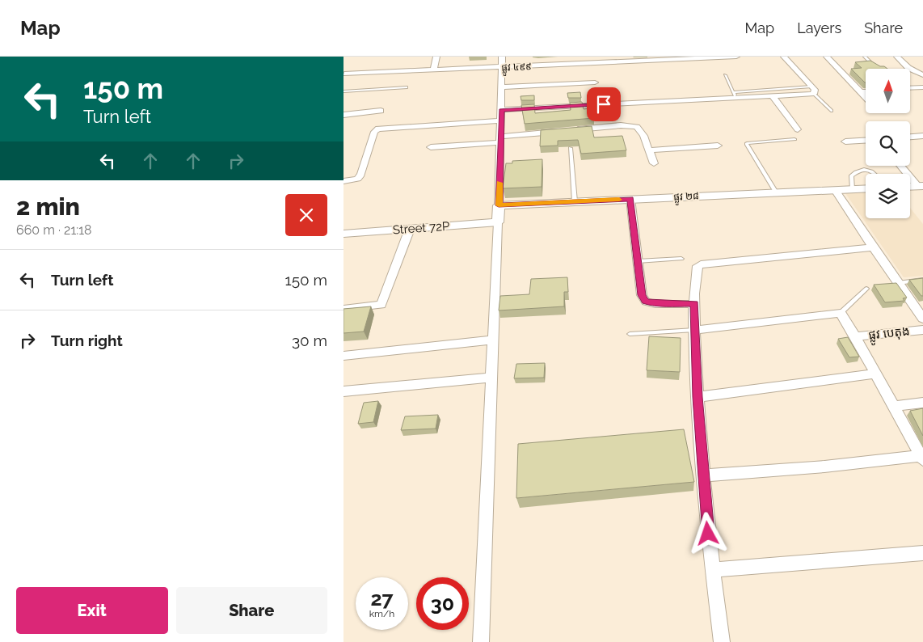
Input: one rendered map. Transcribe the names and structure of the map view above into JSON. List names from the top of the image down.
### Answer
{
  "streets": {
    "street": [
      "ផ្លូវ ៤៩៩",
      "ផ្លូវ ២៨",
      "Street 72P",
      "ផ្លូវ បេតុង"
    ]
  },
  "north": "top",
  "page": {
    "header": "Map",
    "nav": ["Map", "Layers", "Share"],
    "turn": ["150 m", "Turn left"],
    "heading": ["2 min", "660 m · 21:18"],
    "list": [
      {
        "name": "Turn left",
        "value": "150 m"
      },
      {
        "name": "Turn right",
        "value": "30 m"
      }
    ],
    "speed": "27 km/h",
    "limit": "30",
    "buttons": ["Exit", "Share"]
  }
}
